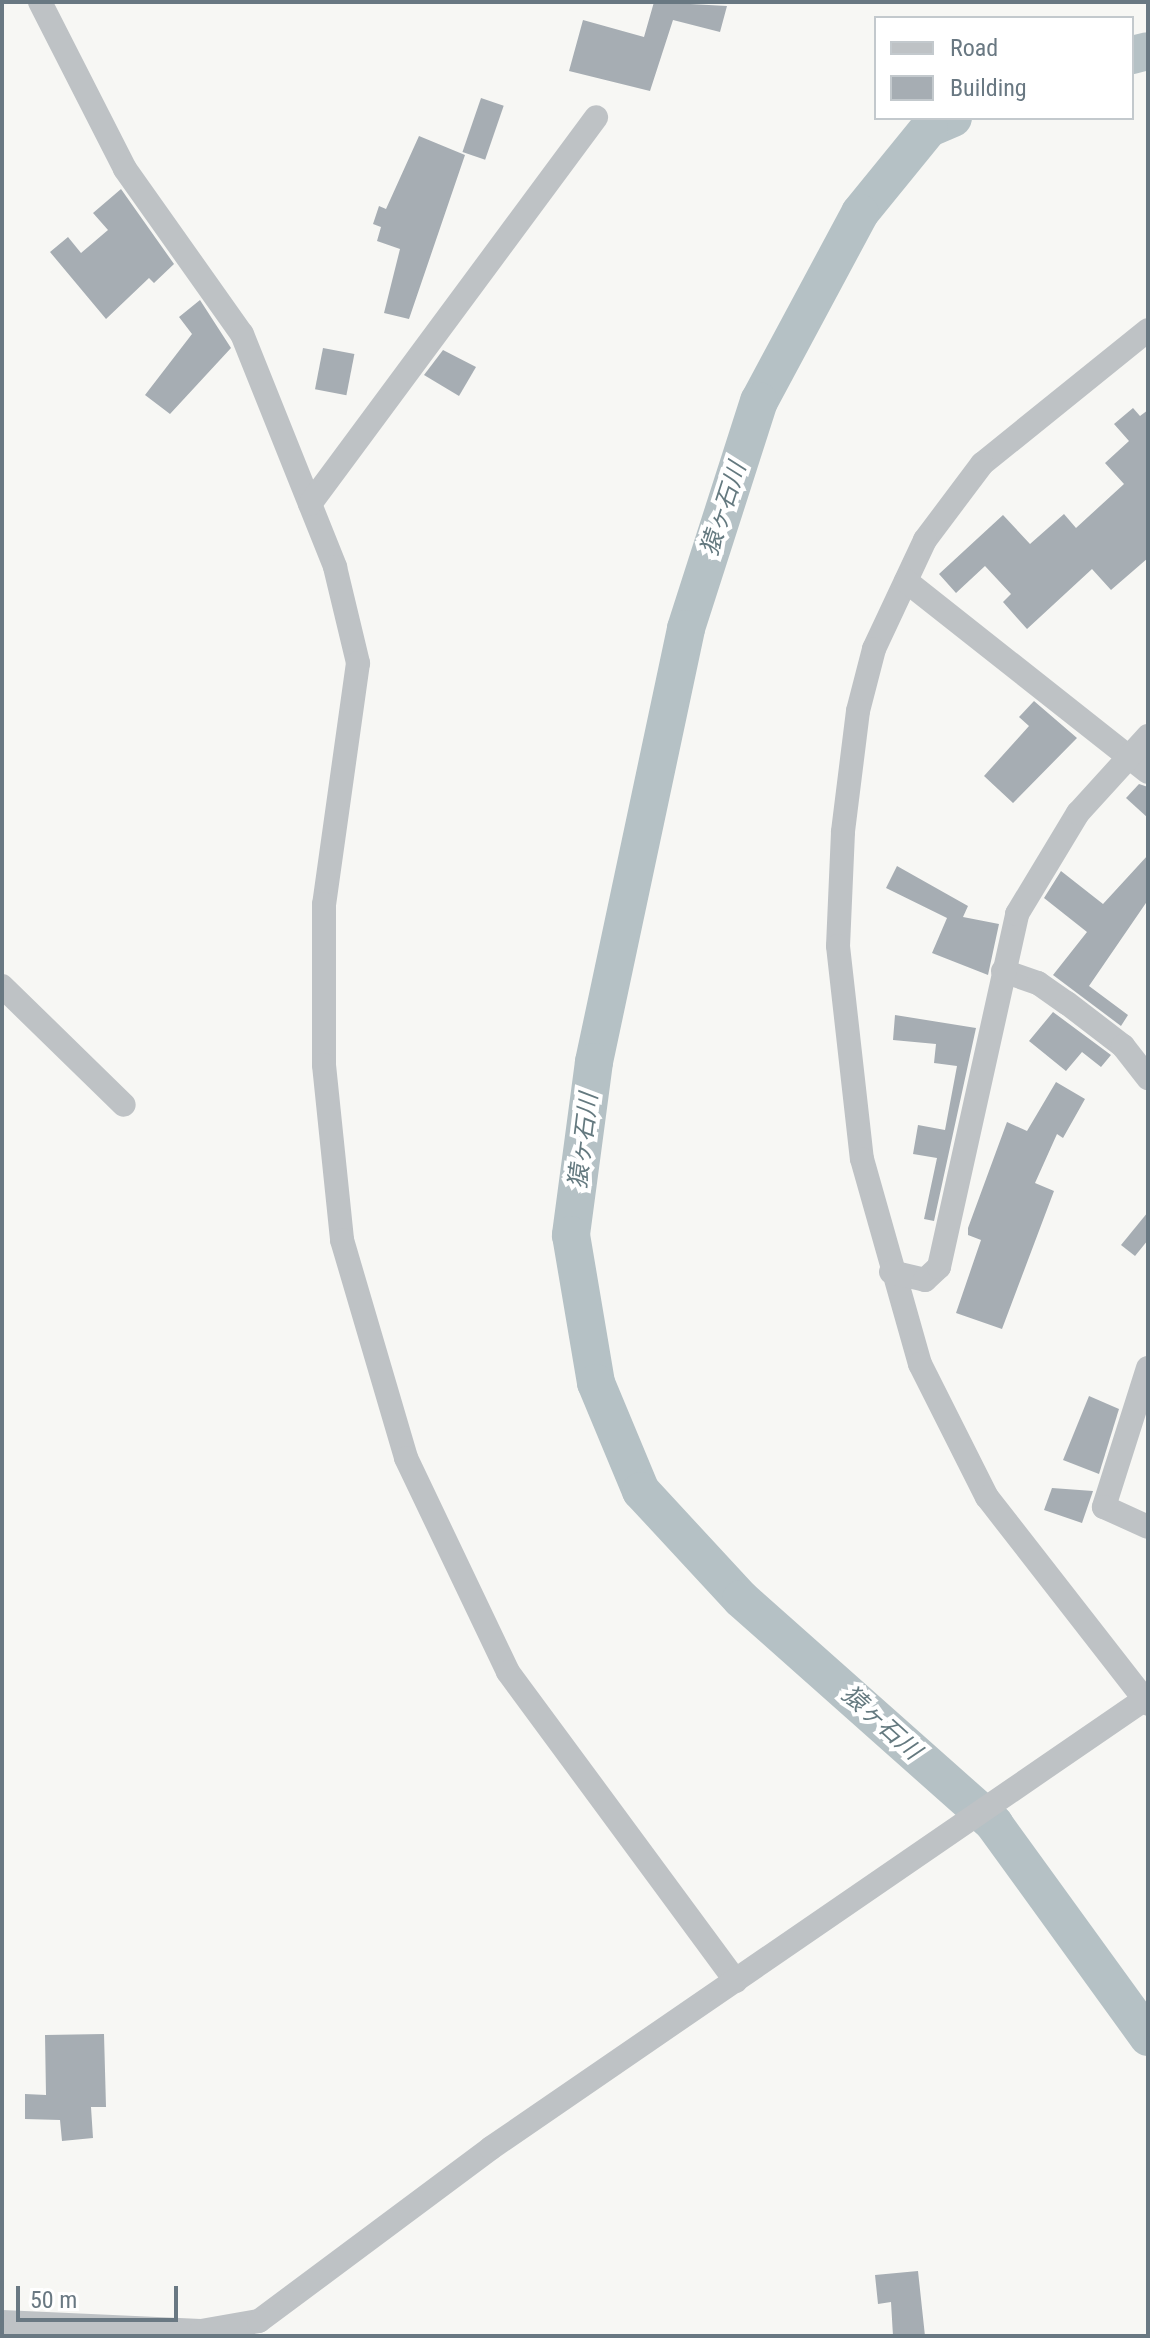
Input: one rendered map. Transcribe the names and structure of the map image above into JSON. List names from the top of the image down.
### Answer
{
  "water": ["猿ヶ石川"],
  "legend": ["Road", "Building"],
  "scale_bar": "50 m"
}
